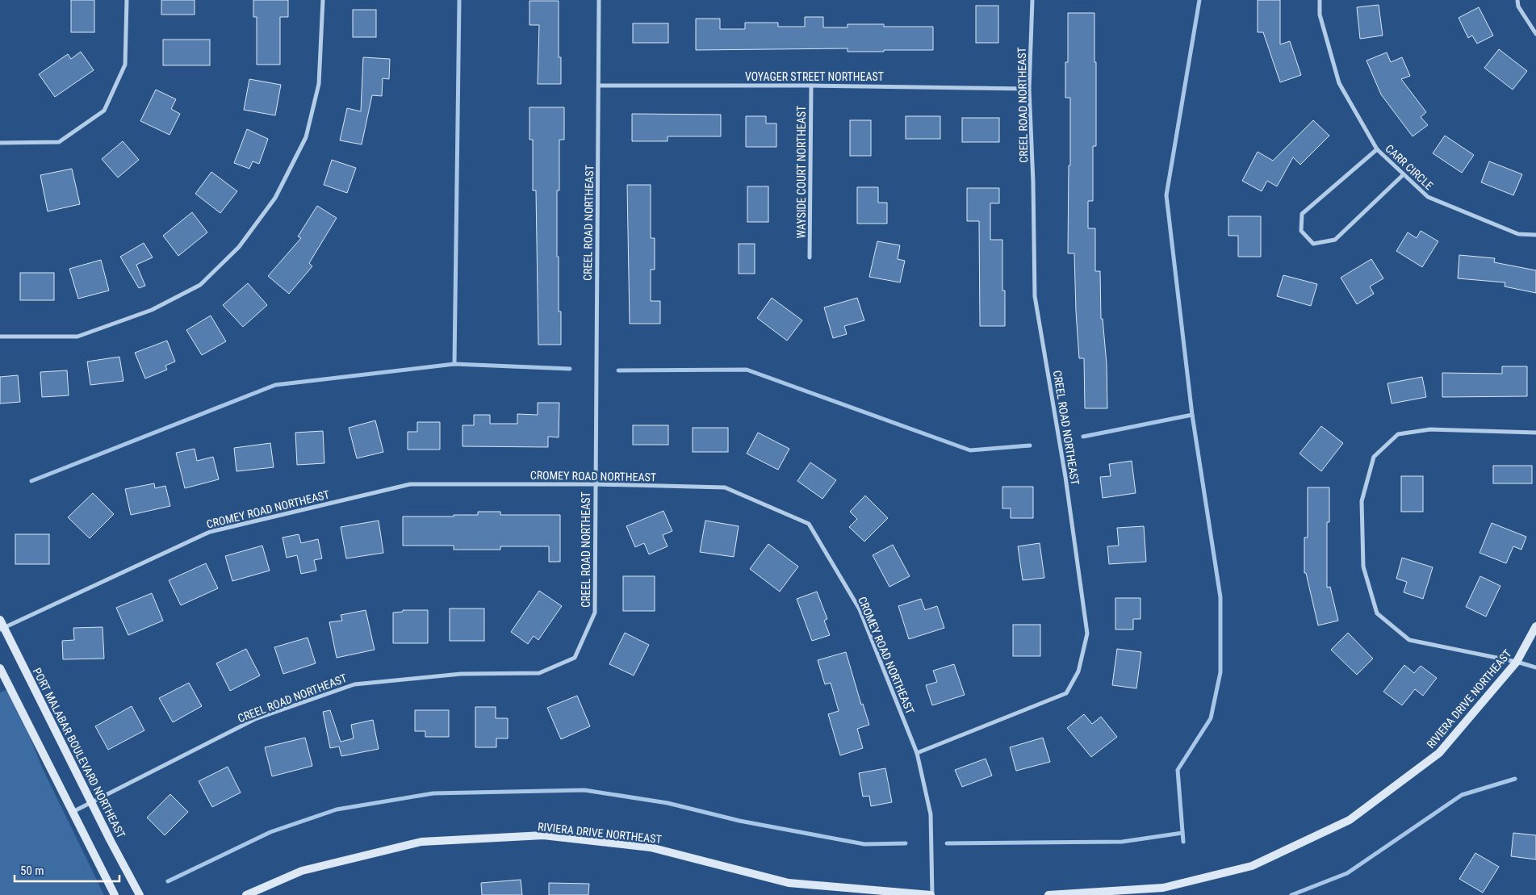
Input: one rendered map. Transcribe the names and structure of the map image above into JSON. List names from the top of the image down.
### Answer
{
  "streets": {
    "street": [
      "VOYAGER STREET NORTHEAST",
      "CREEL ROAD NORTHEAST",
      "CARR CIRCLE",
      "WAYSIDE COURT NORTHEAST",
      "CROMEY ROAD NORTHEAST",
      "RIVIERA DRIVE NORTHEAST",
      "PORT MALABAR BOULEVARD NORTHEAST"
    ]
  },
  "crossings": [
    ["VOYAGER STREET NORTHEAST", "CREEL ROAD NORTHEAST"],
    ["VOYAGER STREET NORTHEAST", "WAYSIDE COURT NORTHEAST"],
    ["CREEL ROAD NORTHEAST", "CROMEY ROAD NORTHEAST"],
    ["CREEL ROAD NORTHEAST", "PORT MALABAR BOULEVARD NORTHEAST"],
    ["CROMEY ROAD NORTHEAST", "RIVIERA DRIVE NORTHEAST"],
    ["CROMEY ROAD NORTHEAST", "PORT MALABAR BOULEVARD NORTHEAST"]
  ],
  "scale_bar": "50 m"
}
